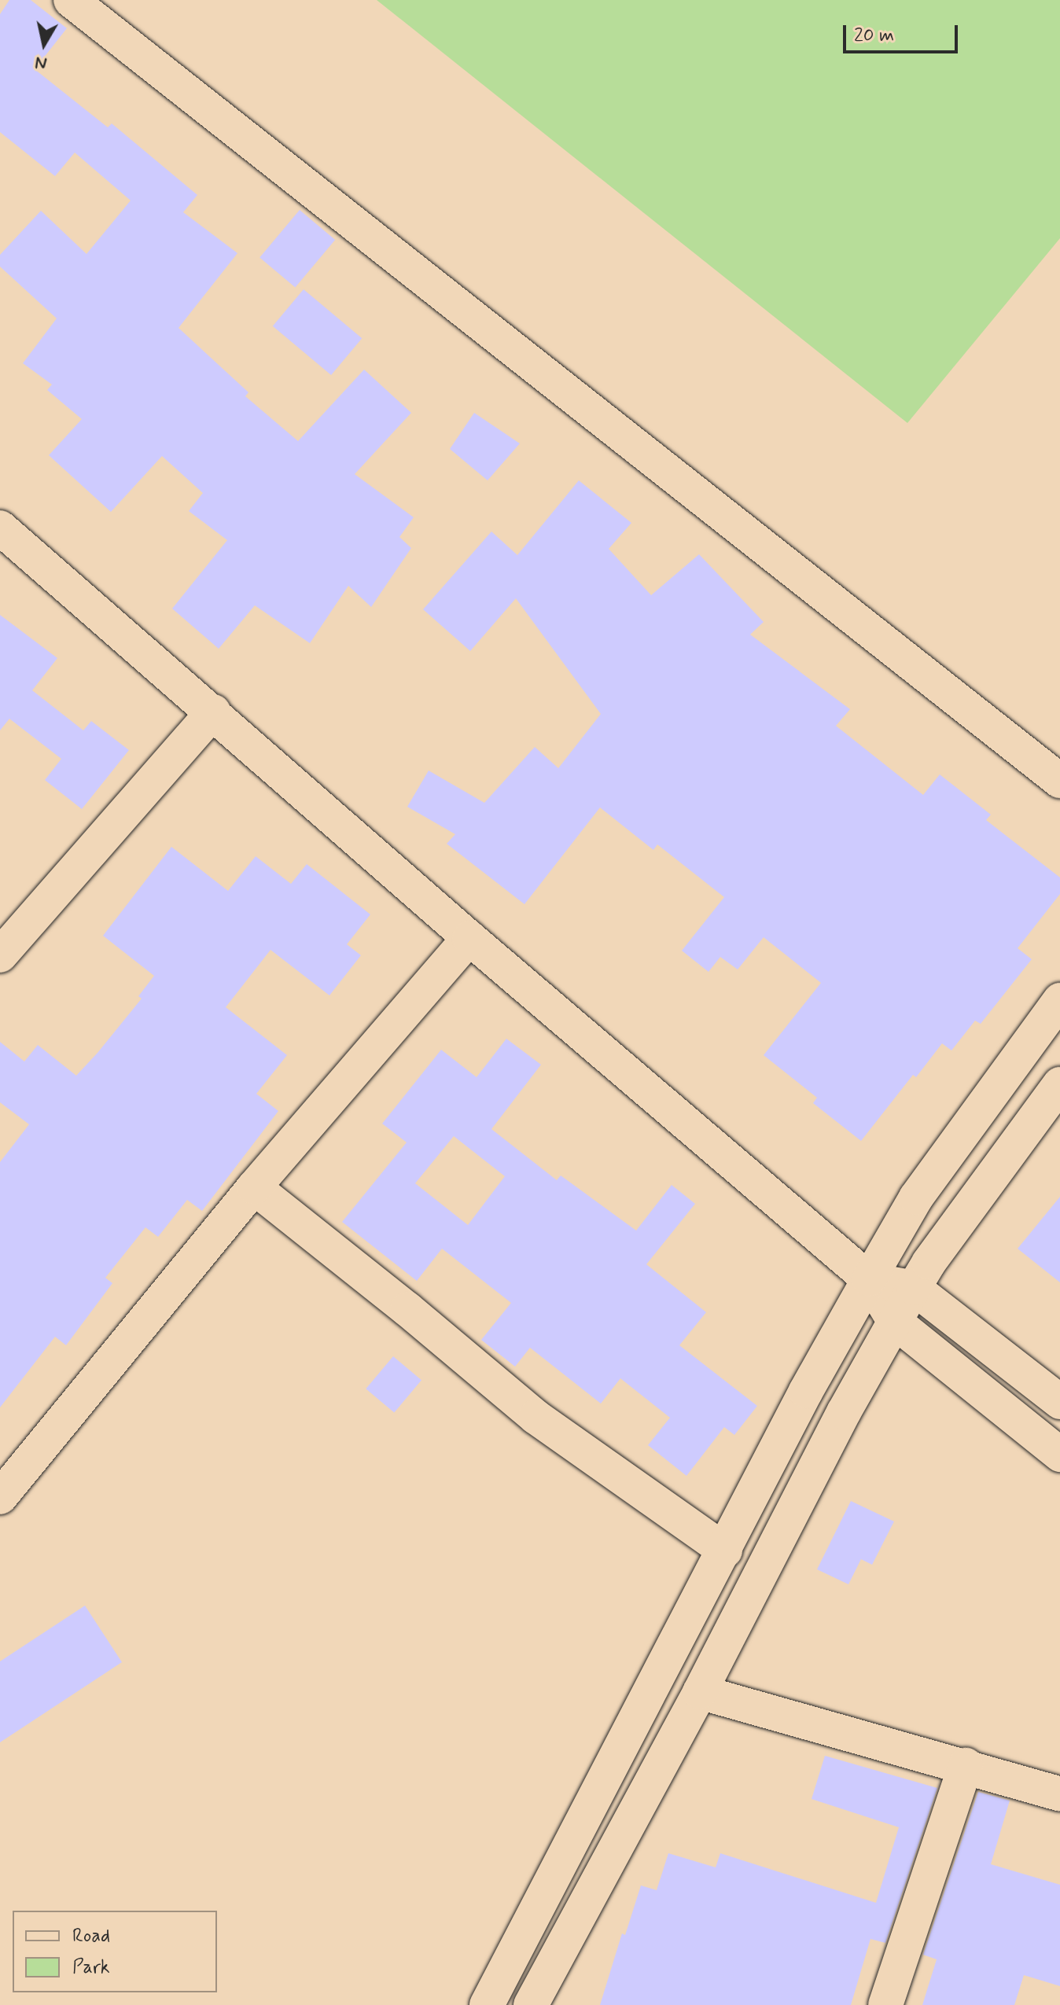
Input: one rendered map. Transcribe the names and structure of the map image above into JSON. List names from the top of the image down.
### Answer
{
  "legend": ["Road", "Park"],
  "scale_bar": "20 m",
  "north": "bottom"
}
